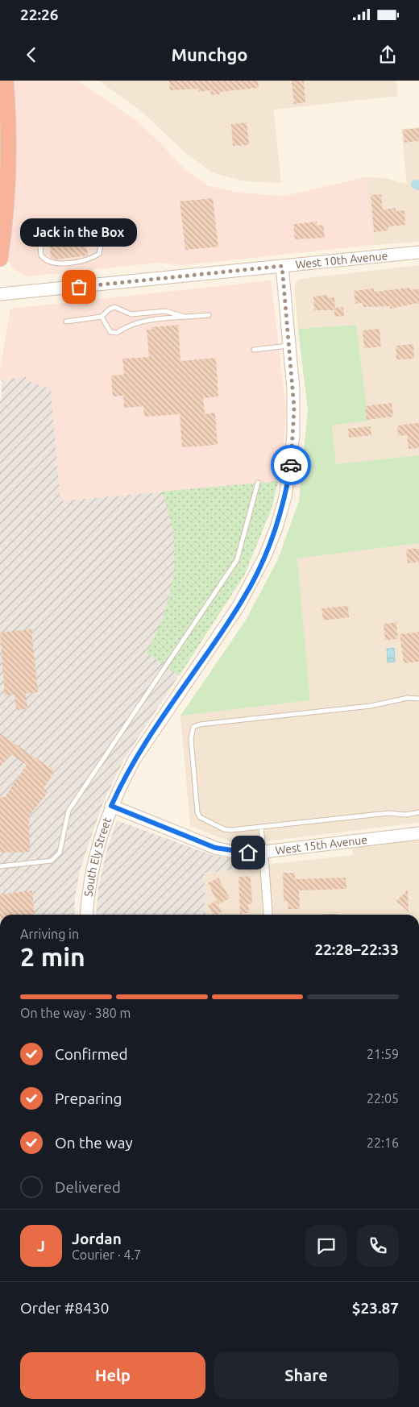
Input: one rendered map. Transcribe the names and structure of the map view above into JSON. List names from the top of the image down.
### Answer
{
  "streets": {
    "street": ["West 10th Avenue", "West 15th Avenue", "South Ely Street"]
  },
  "crossings": [
    ["West 10th Avenue", "South Ely Street"],
    ["West 15th Avenue", "South Ely Street"]
  ],
  "places": ["Jack in the Box"],
  "page": {
    "status": "22:26",
    "header": "Munchgo",
    "bubble": "Jack in the Box",
    "heading": ["2 min", "Arriving in", "22:28–22:33"],
    "panel": [
      "Jordan",
      "Courier · 4.7",
      "Order #8430",
      "$23.87"
    ],
    "bar": "On the way · 380 m",
    "list": [
      ["Confirmed", "21:59"],
      ["Preparing", "22:05"],
      ["On the way", "22:16"],
      "Delivered"
    ],
    "round": "J",
    "buttons": ["Help", "Share"]
  }
}
